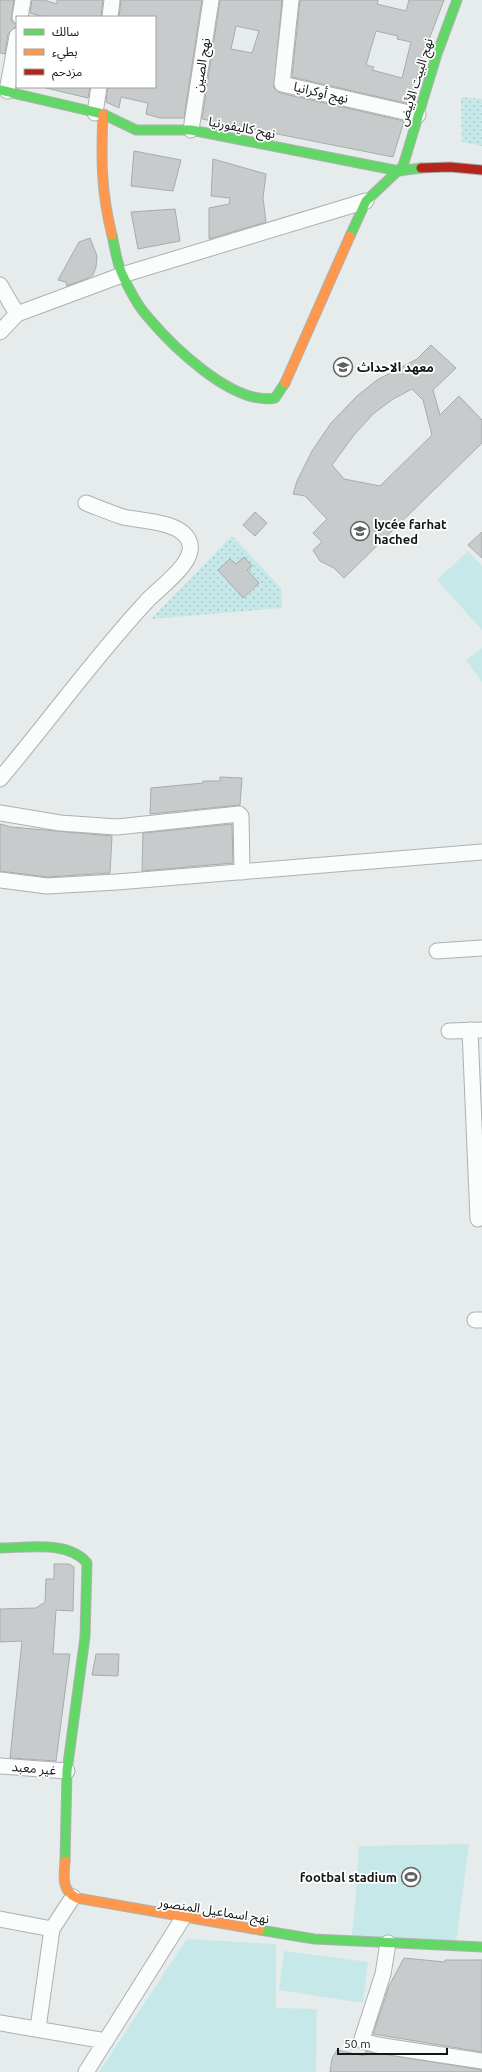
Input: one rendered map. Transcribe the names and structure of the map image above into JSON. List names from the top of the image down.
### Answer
{
  "streets": {
    "street": [
      "نهج الصين",
      "نهج البيت الأبيض",
      "نهج أوكرانيا",
      "نهح كاليفورنيا",
      "غير معبد",
      "نهج اسماعيل المنصور"
    ]
  },
  "crossings": [
    ["نهج الصين", "نهح كاليفورنيا"],
    ["نهج البيت الأبيض", "نهج أوكرانيا"],
    ["نهج البيت الأبيض", "نهح كاليفورنيا"]
  ],
  "places": {
    "school or university": ["معهد الاحداث", "lycée farhat hached"],
    "sports": ["footbal stadium"]
  },
  "legend": ["سالك", "بطيء", "مزدحم"],
  "scale_bar": "50 m"
}
